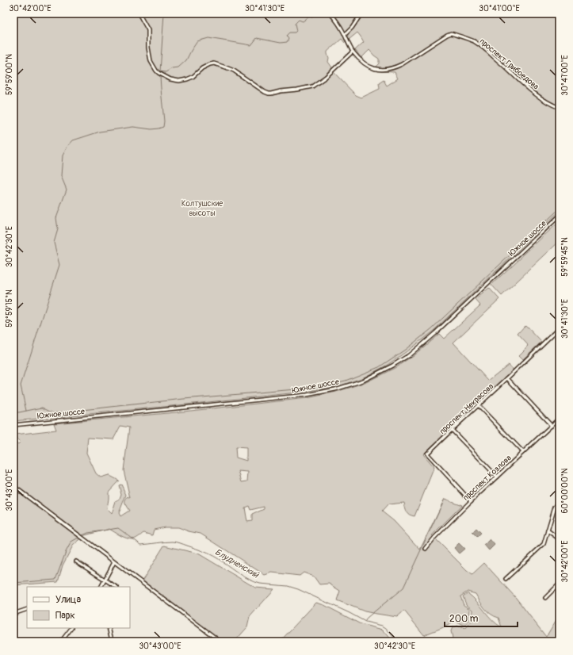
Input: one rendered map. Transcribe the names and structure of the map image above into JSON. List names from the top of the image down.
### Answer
{
  "streets": {
    "street": [
      "проспект Грибоедова",
      "Южное шоссе",
      "проспект Некрасова",
      "проспект Козлова"
    ]
  },
  "crossings": [
    ["проспект Некрасова", "проспект Козлова"]
  ],
  "water": ["Блудненский"],
  "parks": ["Колтушские высоты"],
  "legend": ["Улица", "Парк"],
  "scale_bar": "200 m",
  "coordinates": [
    "30°42'00\"E",
    "30°41'30\"E",
    "30°41'00\"E",
    "59°59'00\"N",
    "30°42'30\"E",
    "59°59'45\"N",
    "59°59'15\"N",
    "30°43'00\"E",
    "60°00'00\"N"
  ]
}
